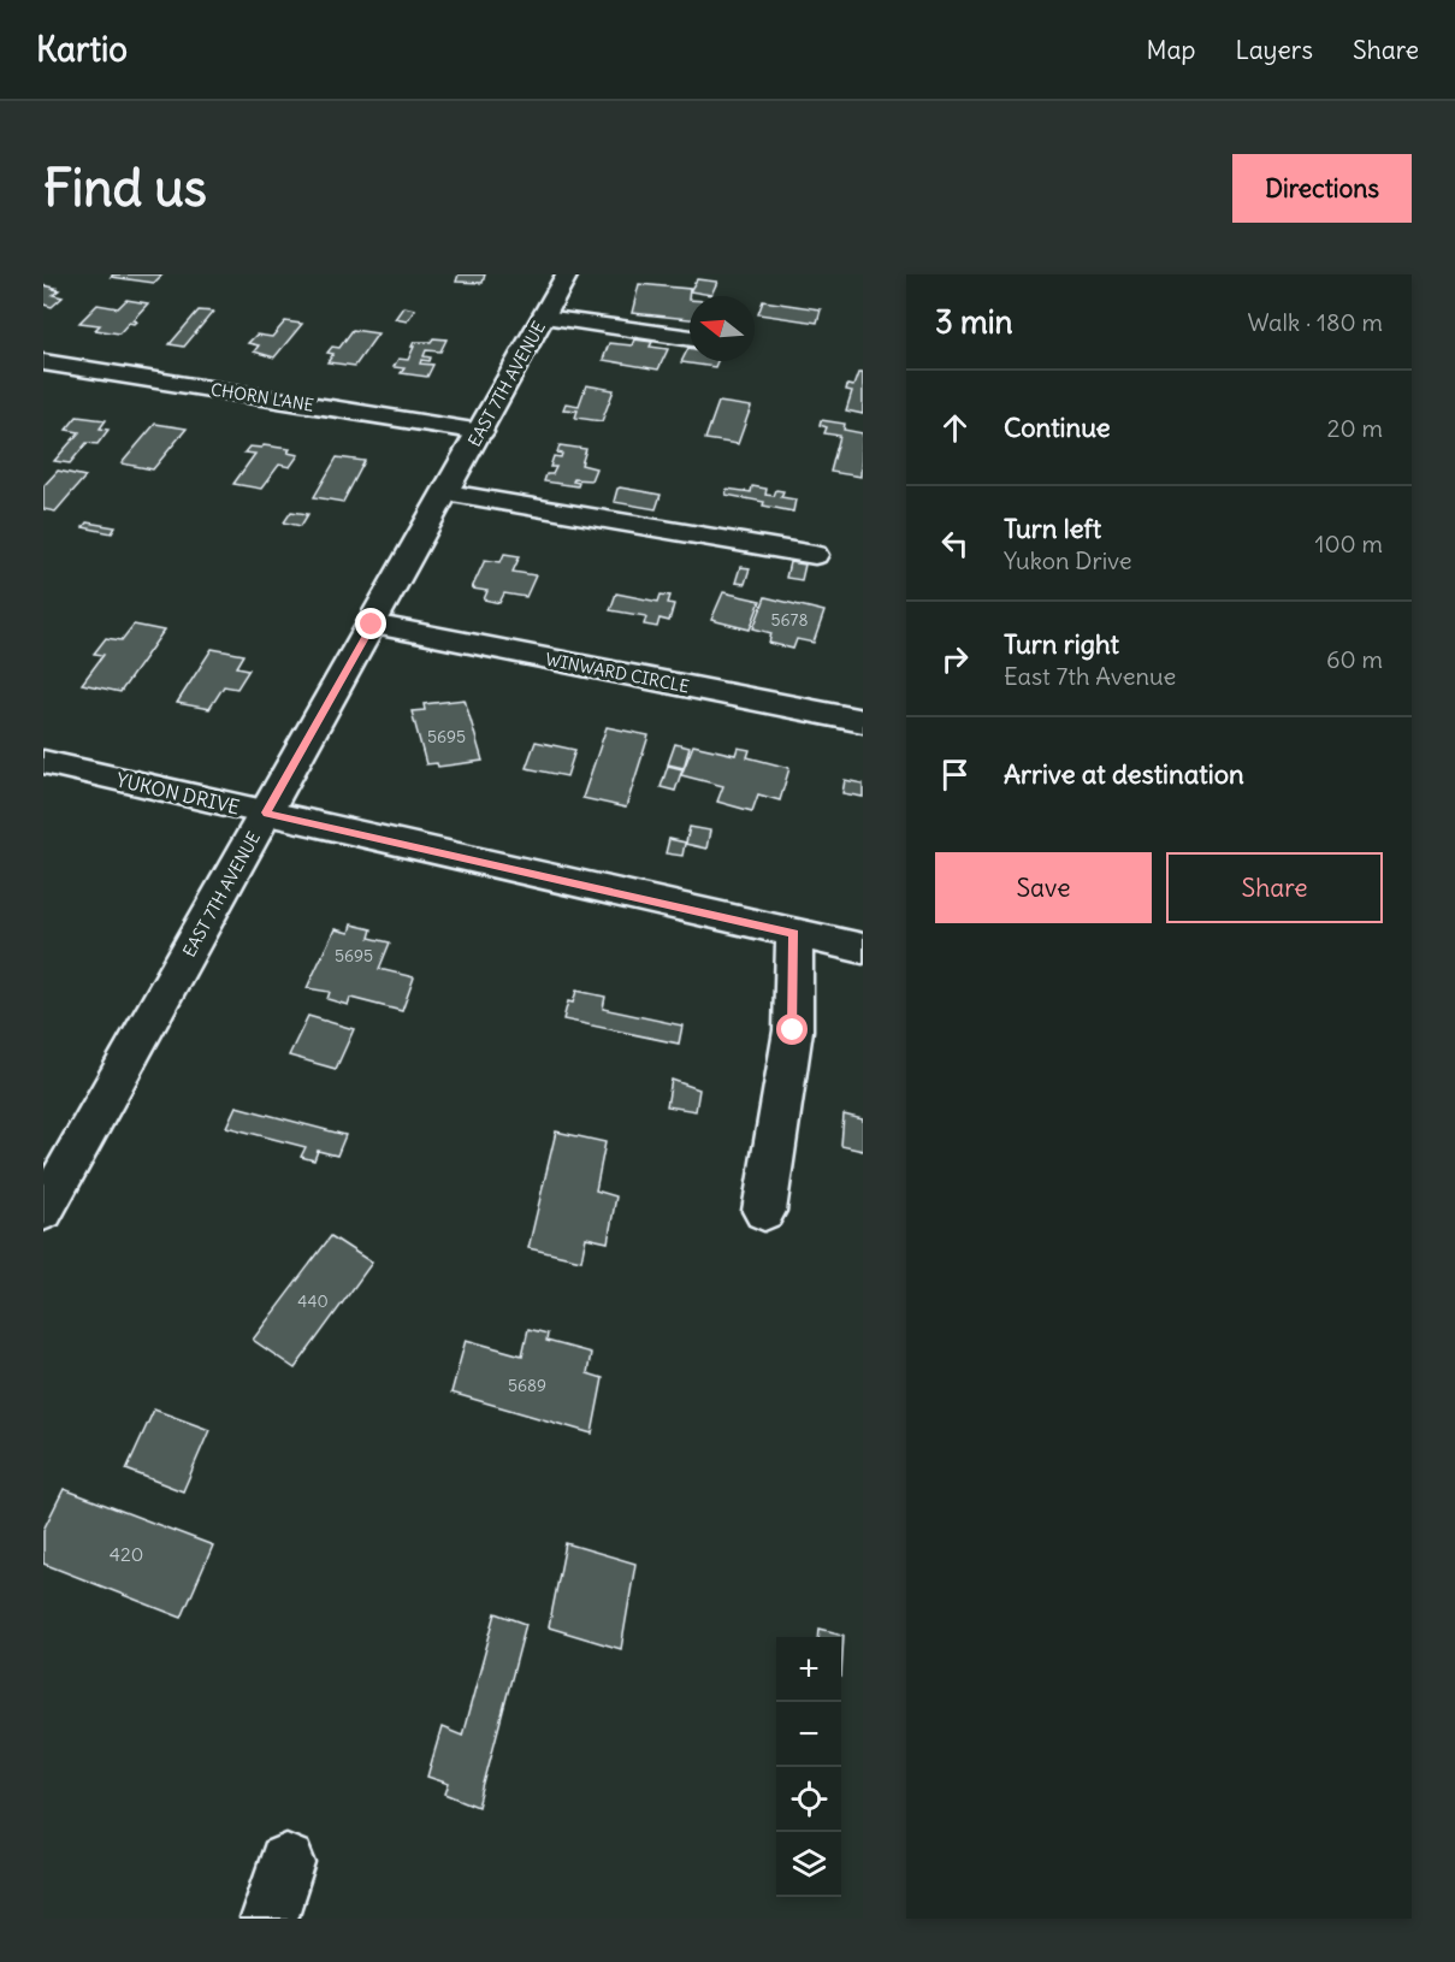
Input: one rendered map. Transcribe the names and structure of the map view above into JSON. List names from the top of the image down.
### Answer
{
  "streets": {
    "street": [
      "EAST 7TH AVENUE",
      "CHORN LANE",
      "WINWARD CIRCLE",
      "YUKON DRIVE"
    ]
  },
  "crossings": [
    ["EAST 7TH AVENUE", "CHORN LANE"],
    ["EAST 7TH AVENUE", "WINWARD CIRCLE"],
    ["EAST 7TH AVENUE", "YUKON DRIVE"]
  ],
  "house_numbers": [
    "5678",
    "5695",
    "5695",
    "440",
    "5689",
    "420"
  ],
  "north": "left",
  "page": {
    "header": "Kartio",
    "nav": ["Map", "Layers", "Share"],
    "buttons": [
      "Directions",
      ["Save", "Share"]
    ],
    "title": "Find us",
    "heading": ["3 min", "Walk · 180 m"],
    "list": [
      ["Continue", "20 m"],
      ["Turn left", "Yukon Drive", "100 m"],
      ["Turn right", "East 7th Avenue", "60 m"],
      "Arrive at destination"
    ],
    "map_buttons": ["+", "−"]
  }
}
